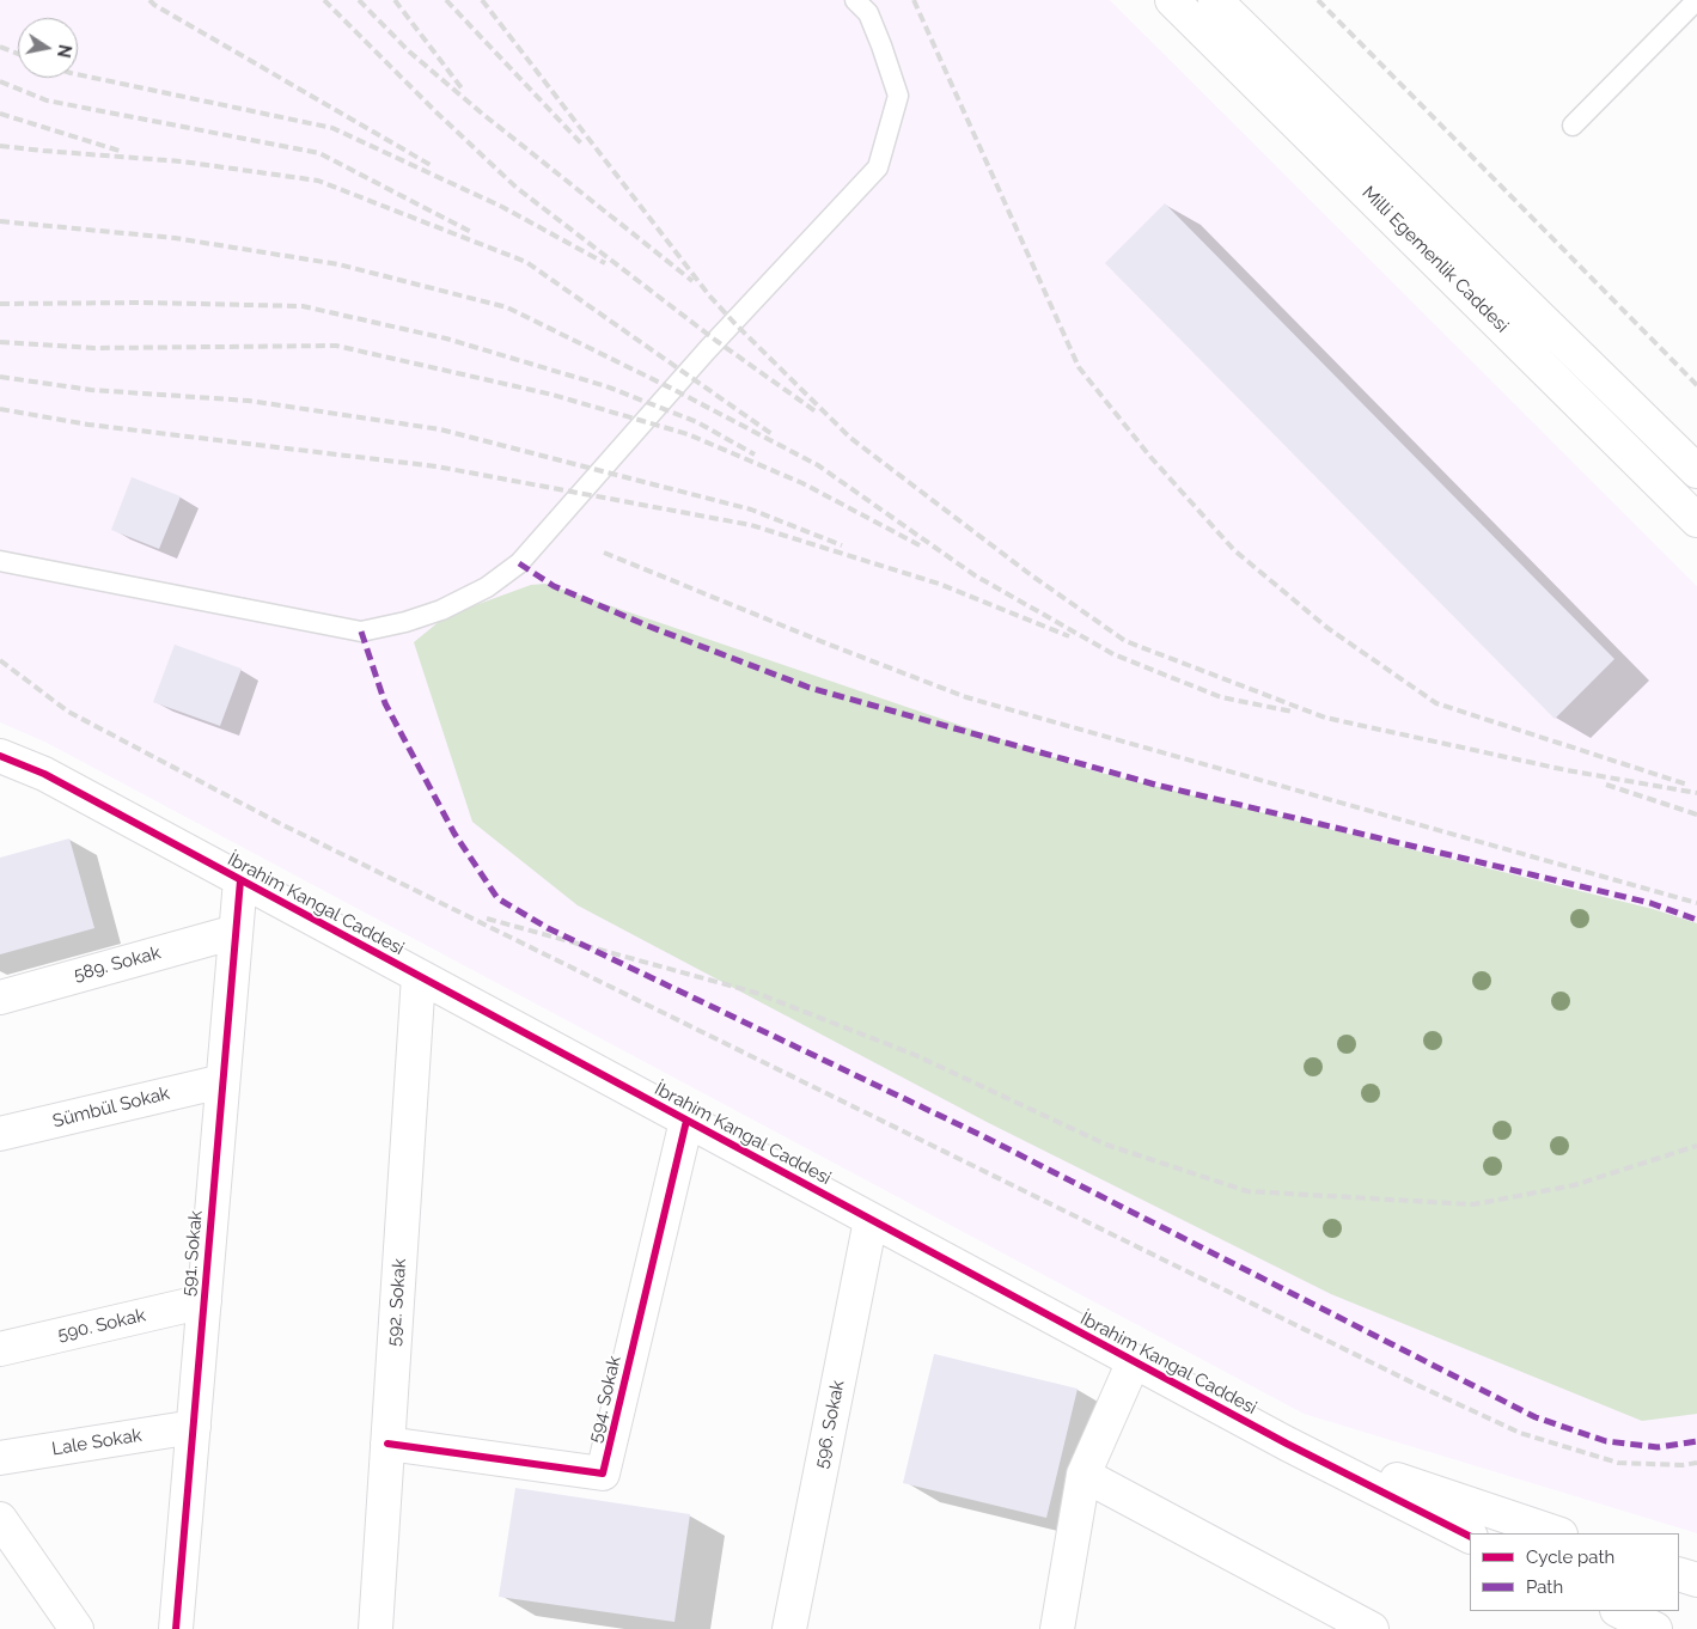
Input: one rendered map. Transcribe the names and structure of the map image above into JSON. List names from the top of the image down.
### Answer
{
  "streets": {
    "street": [
      "Milli Egemenlik Caddesi",
      "İbrahim Kangal Caddesi",
      "589. Sokak",
      "Sümbül Sokak",
      "591. Sokak",
      "592. Sokak",
      "590. Sokak",
      "594. Sokak",
      "596. Sokak",
      "Lale Sokak"
    ]
  },
  "crossings": [
    ["İbrahim Kangal Caddesi", "591. Sokak"],
    ["İbrahim Kangal Caddesi", "592. Sokak"],
    ["İbrahim Kangal Caddesi", "594. Sokak"],
    ["İbrahim Kangal Caddesi", "596. Sokak"],
    ["589. Sokak", "591. Sokak"],
    ["Sümbül Sokak", "591. Sokak"],
    ["591. Sokak", "590. Sokak"],
    ["591. Sokak", "Lale Sokak"],
    ["592. Sokak", "594. Sokak"]
  ],
  "legend": ["Cycle path", "Path"],
  "north": "right"
}
